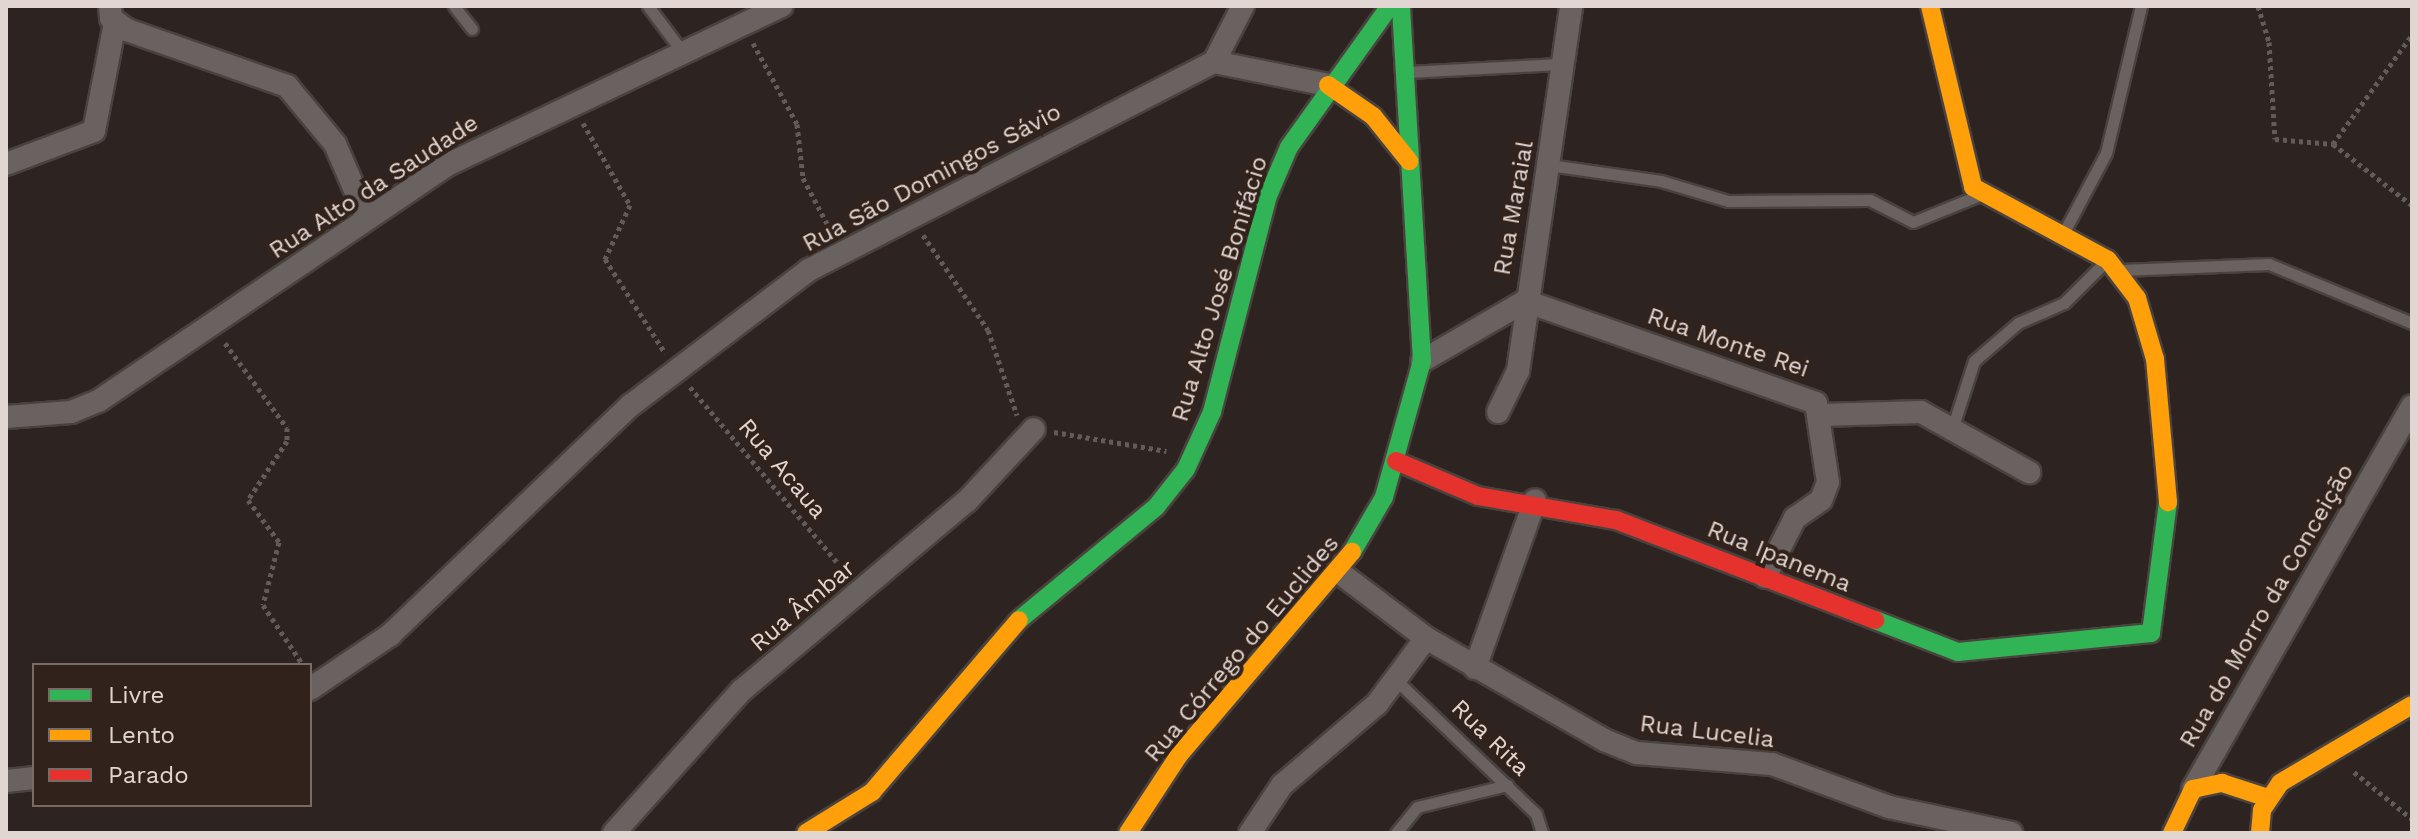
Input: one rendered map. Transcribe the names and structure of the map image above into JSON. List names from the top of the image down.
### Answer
{
  "streets": {
    "street": [
      "Rua São Domingos Sávio",
      "Rua Alto da Saudade",
      "Rua Maraial",
      "Rua Alto José Bonifácio",
      "Rua Monte Rei",
      "Rua Ipanema",
      "Rua Âmbar",
      "Rua do Morro da Conceição",
      "Rua Córrego do Euclides",
      "Rua Lucelia"
    ],
    "lane": ["Rua Rita"],
    "path": ["Rua Acaua"]
  },
  "crossings": [
    ["Rua São Domingos Sávio", "Rua Acaua"],
    ["Rua Alto da Saudade", "Rua Acaua"],
    ["Rua Maraial", "Rua Monte Rei"],
    ["Rua Maraial", "Rua Córrego do Euclides"],
    ["Rua Monte Rei", "Rua Ipanema"],
    ["Rua Acaua", "Rua Âmbar"],
    ["Rua Ipanema", "Rua Córrego do Euclides"],
    ["Rua Córrego do Euclides", "Rua Lucelia"]
  ],
  "legend": ["Livre", "Lento", "Parado"]
}
